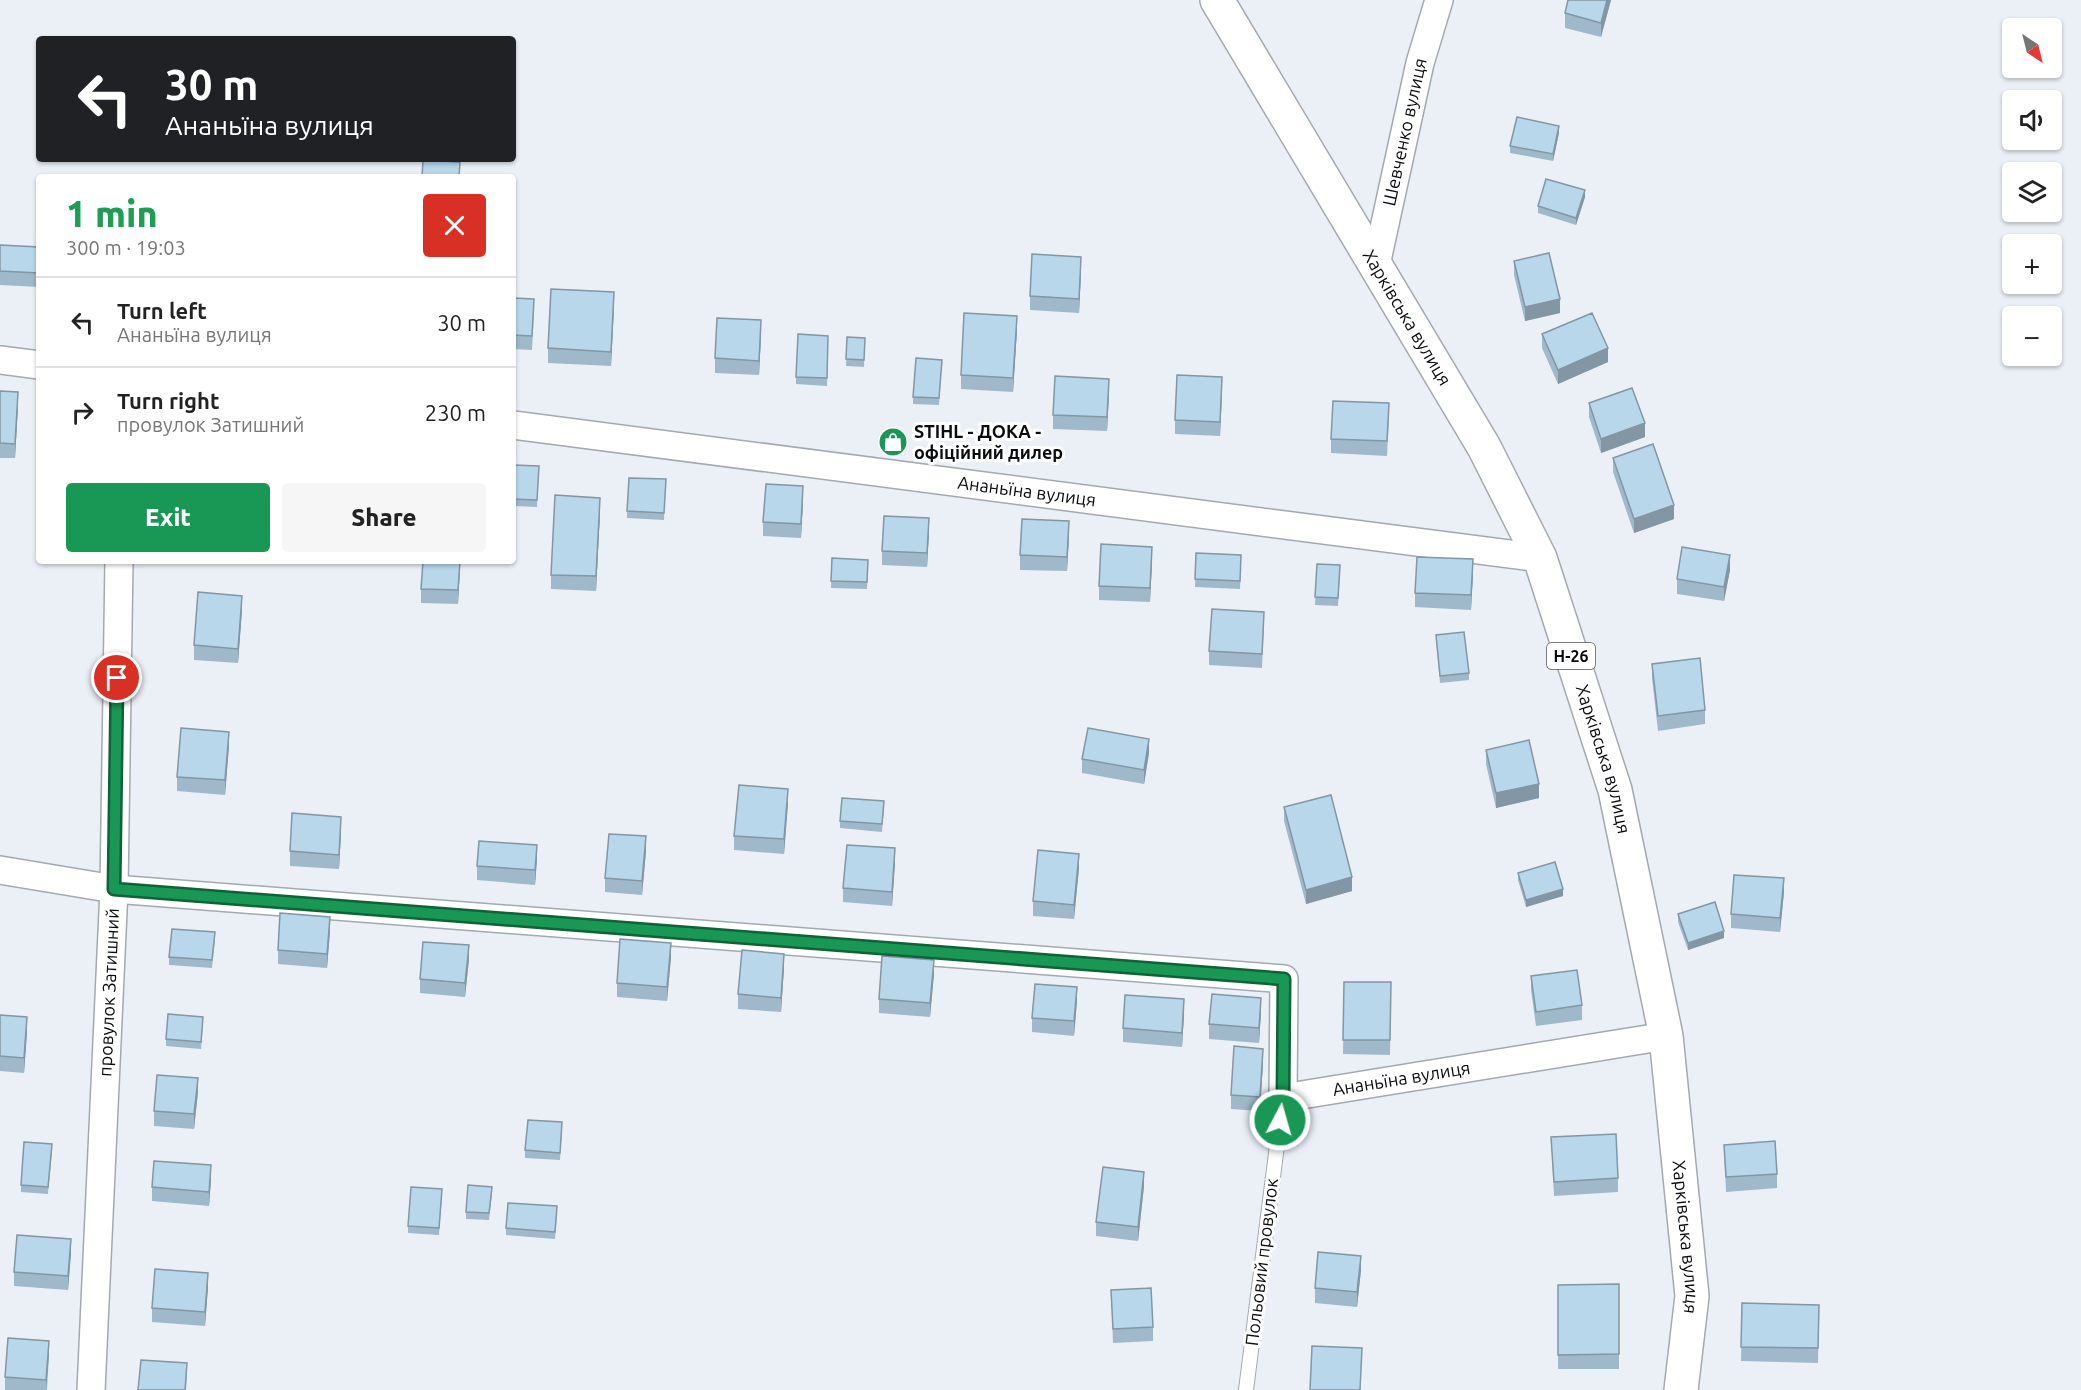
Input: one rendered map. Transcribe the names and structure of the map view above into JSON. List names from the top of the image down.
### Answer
{
  "streets": {
    "main road": ["Харківська вулиця", "Н-26"],
    "street": ["Шевченко вулиця", "Ананьїна вулиця", "провулок Затишний"],
    "lane": ["Польовий провулок"]
  },
  "crossings": [
    ["Шевченко вулиця", "Харківська вулиця"],
    ["Харківська вулиця", "Ананьїна вулиця"],
    ["Ананьїна вулиця", "Польовий провулок"]
  ],
  "places": {
    "shop": ["STIHL - ДОКА - офіційний дилер"]
  },
  "north": "bottom right",
  "page": {
    "map_buttons": ["+", "−"],
    "turn": ["30 m", "Ананьїна вулиця"],
    "heading": ["1 min", "300 m · 19:03"],
    "list": [
      {
        "name": "Turn left",
        "note": "Ананьїна вулиця",
        "value": "30 m"
      },
      {
        "name": "Turn right",
        "note": "провулок Затишний",
        "value": "230 m"
      }
    ],
    "buttons": ["Exit", "Share"]
  }
}
